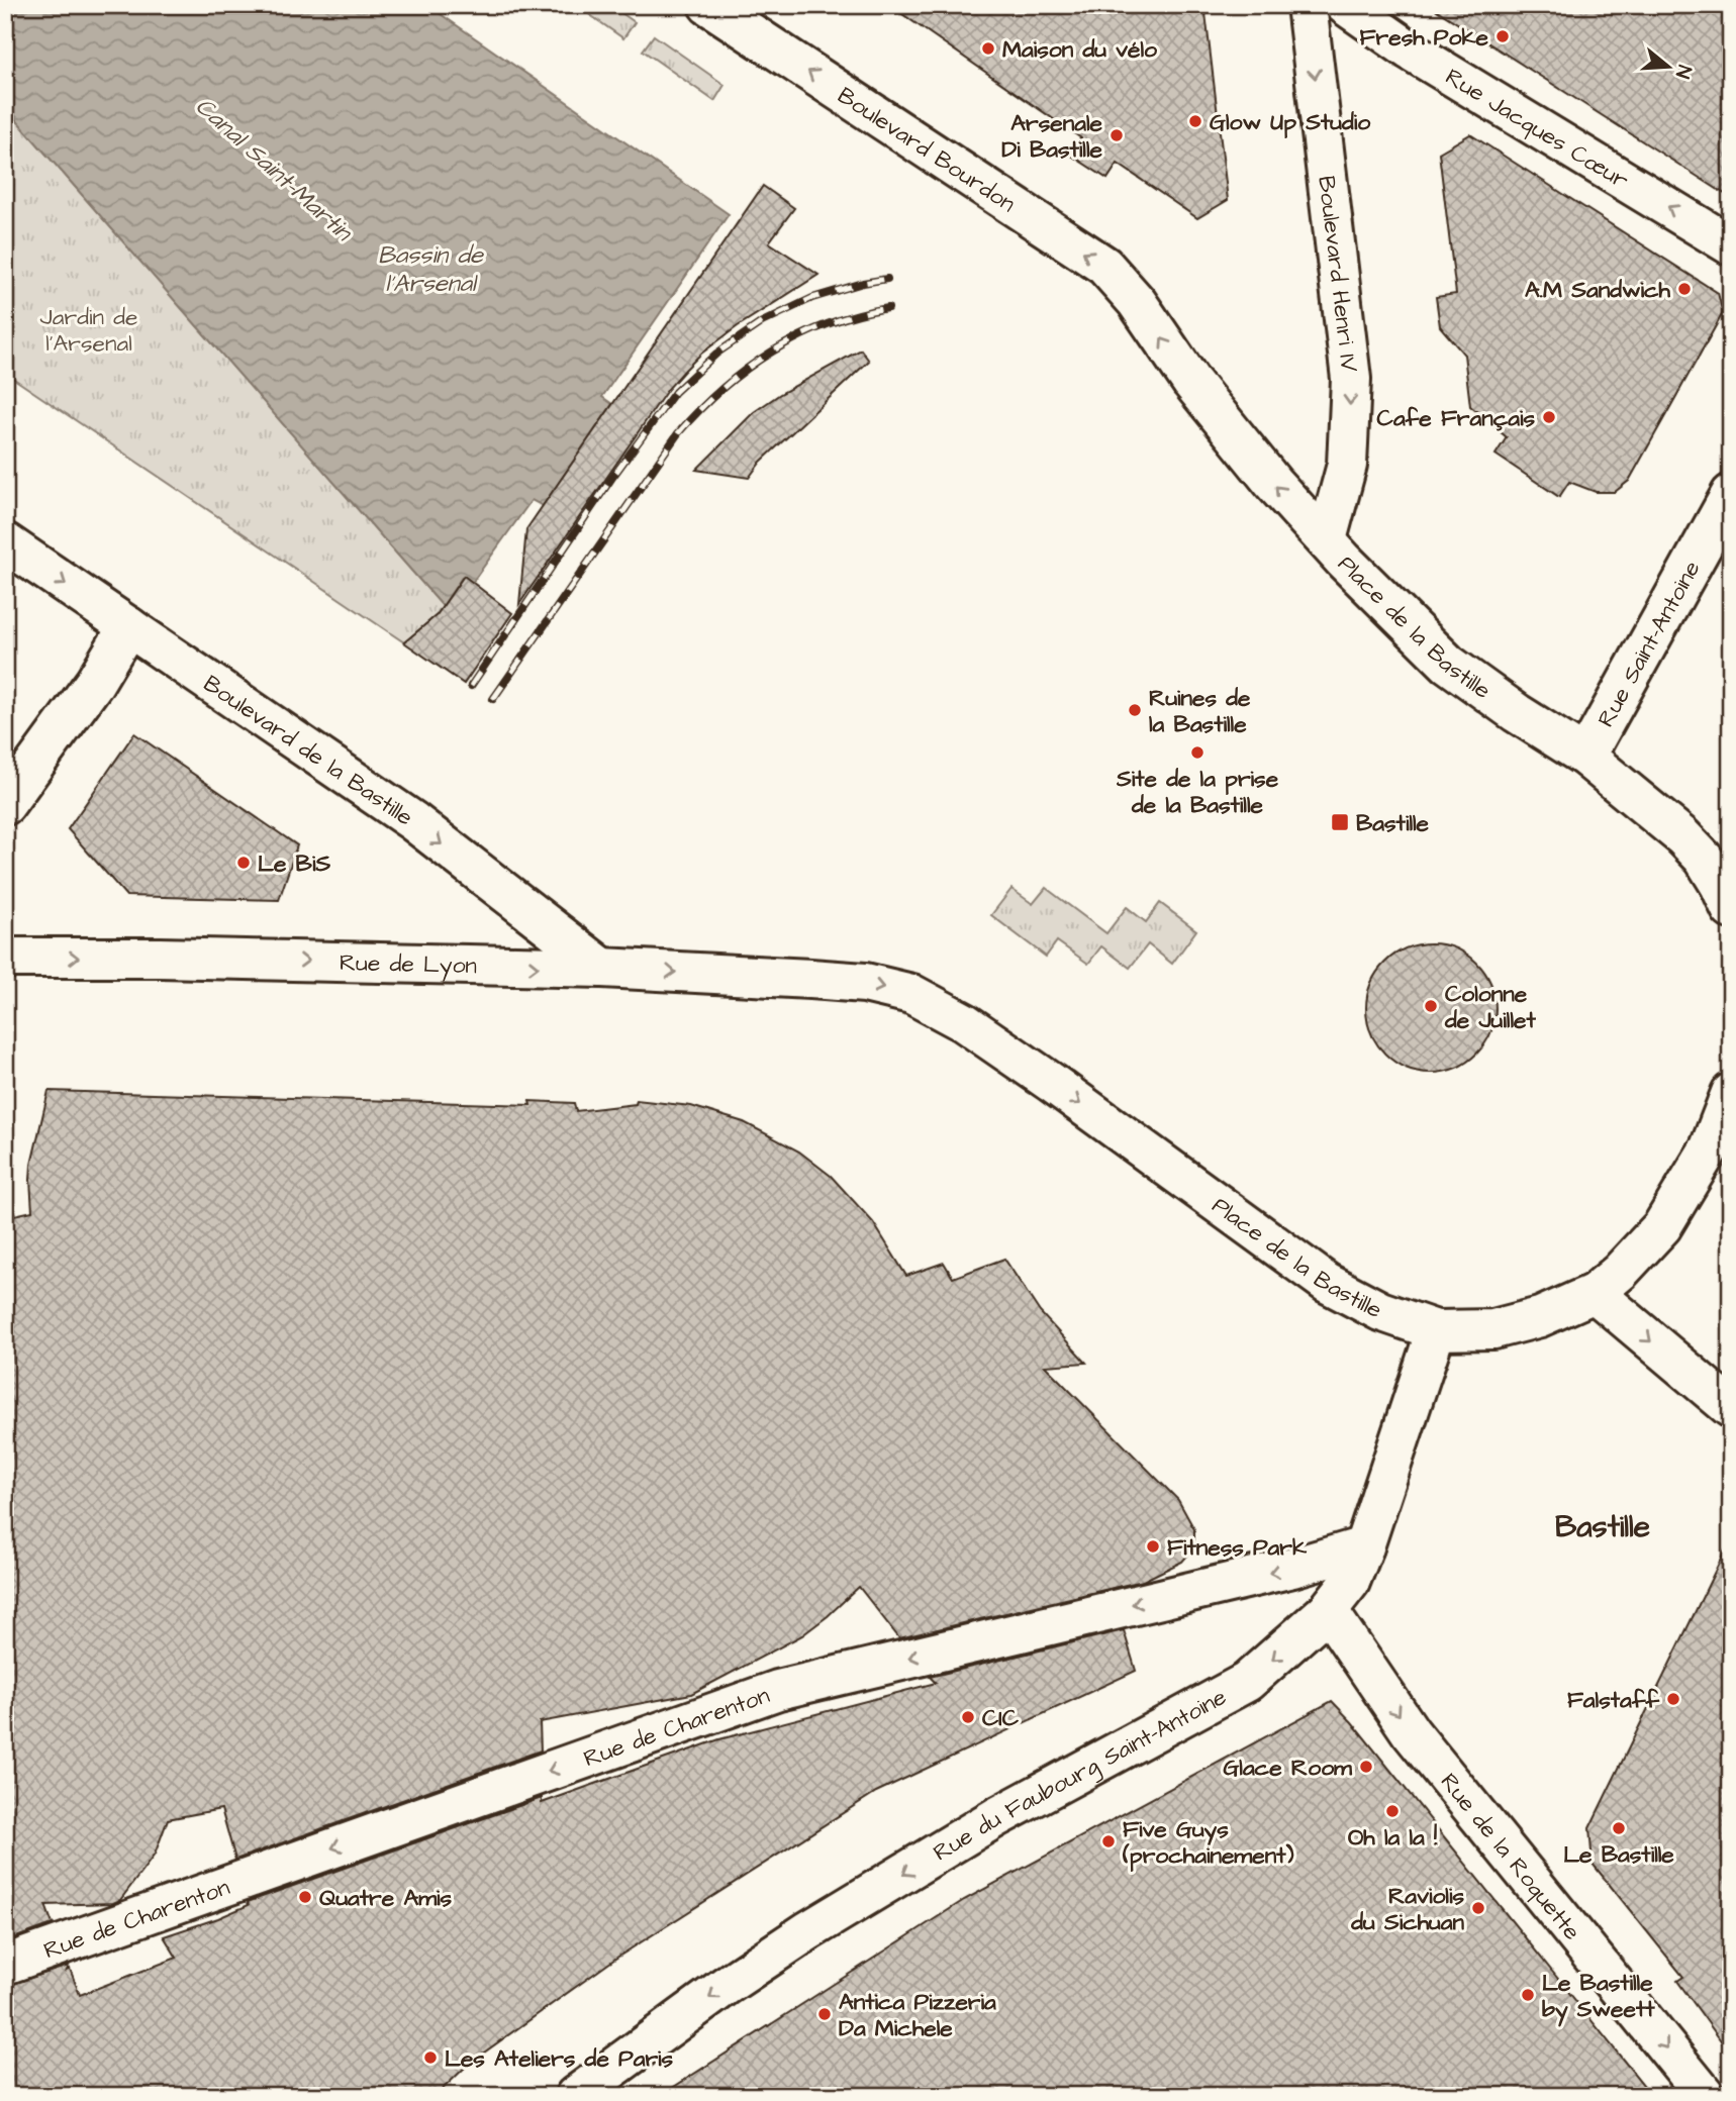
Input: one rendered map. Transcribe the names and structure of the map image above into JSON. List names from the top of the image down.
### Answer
{
  "streets": {
    "main road": [
      "Rue Jacques Cœur",
      "Boulevard Bourdon",
      "Boulevard Henri IV",
      "Place de la Bastille",
      "Rue Saint-Antoine",
      "Boulevard de la Bastille",
      "Rue de Lyon",
      "Rue de Charenton",
      "Rue du Faubourg Saint-Antoine",
      "Rue de la Roquette"
    ]
  },
  "crossings": [
    ["Boulevard Bourdon", "Place de la Bastille"],
    ["Boulevard Henri IV", "Place de la Bastille"],
    ["Place de la Bastille", "Rue Saint-Antoine"],
    ["Place de la Bastille", "Rue de Lyon"],
    ["Place de la Bastille", "Rue du Faubourg Saint-Antoine"],
    ["Boulevard de la Bastille", "Rue de Lyon"],
    ["Rue de Charenton", "Rue du Faubourg Saint-Antoine"],
    ["Rue du Faubourg Saint-Antoine", "Rue de la Roquette"]
  ],
  "one_way": [
    "Rue Jacques Cœur",
    "Boulevard Bourdon",
    "Boulevard Henri IV",
    "Boulevard de la Bastille",
    "Rue de Lyon",
    "Rue de Charenton",
    "Rue du Faubourg Saint-Antoine",
    "Rue de la Roquette"
  ],
  "districts": ["Bastille"],
  "water": ["Canal Saint-Martin", "Bassin de l'Arsenal"],
  "parks": ["Jardin de l'Arsenal"],
  "places": {
    "other": [
      "Fresh Poke",
      "Maison du vélo",
      "Glow Up Studio",
      "Arsenale Di Bastille",
      "A.M Sandwich",
      "Cafe Français",
      "Ruines de la Bastille",
      "Site de la prise de la Bastille",
      "Le BiS",
      "Colonne de Juillet",
      "Fitness Park",
      "Falstaff",
      "CIC",
      "Glace Room",
      "Oh la la !",
      "Le Bastille",
      "Five Guys (prochainement)",
      "Quatre Amis",
      "Raviolis du Sichuan",
      "Le Bastille by Sweett",
      "Antica Pizzeria Da Michele",
      "Les Ateliers de Paris"
    ],
    "transit": ["Bastille"]
  },
  "north": "right"
}
